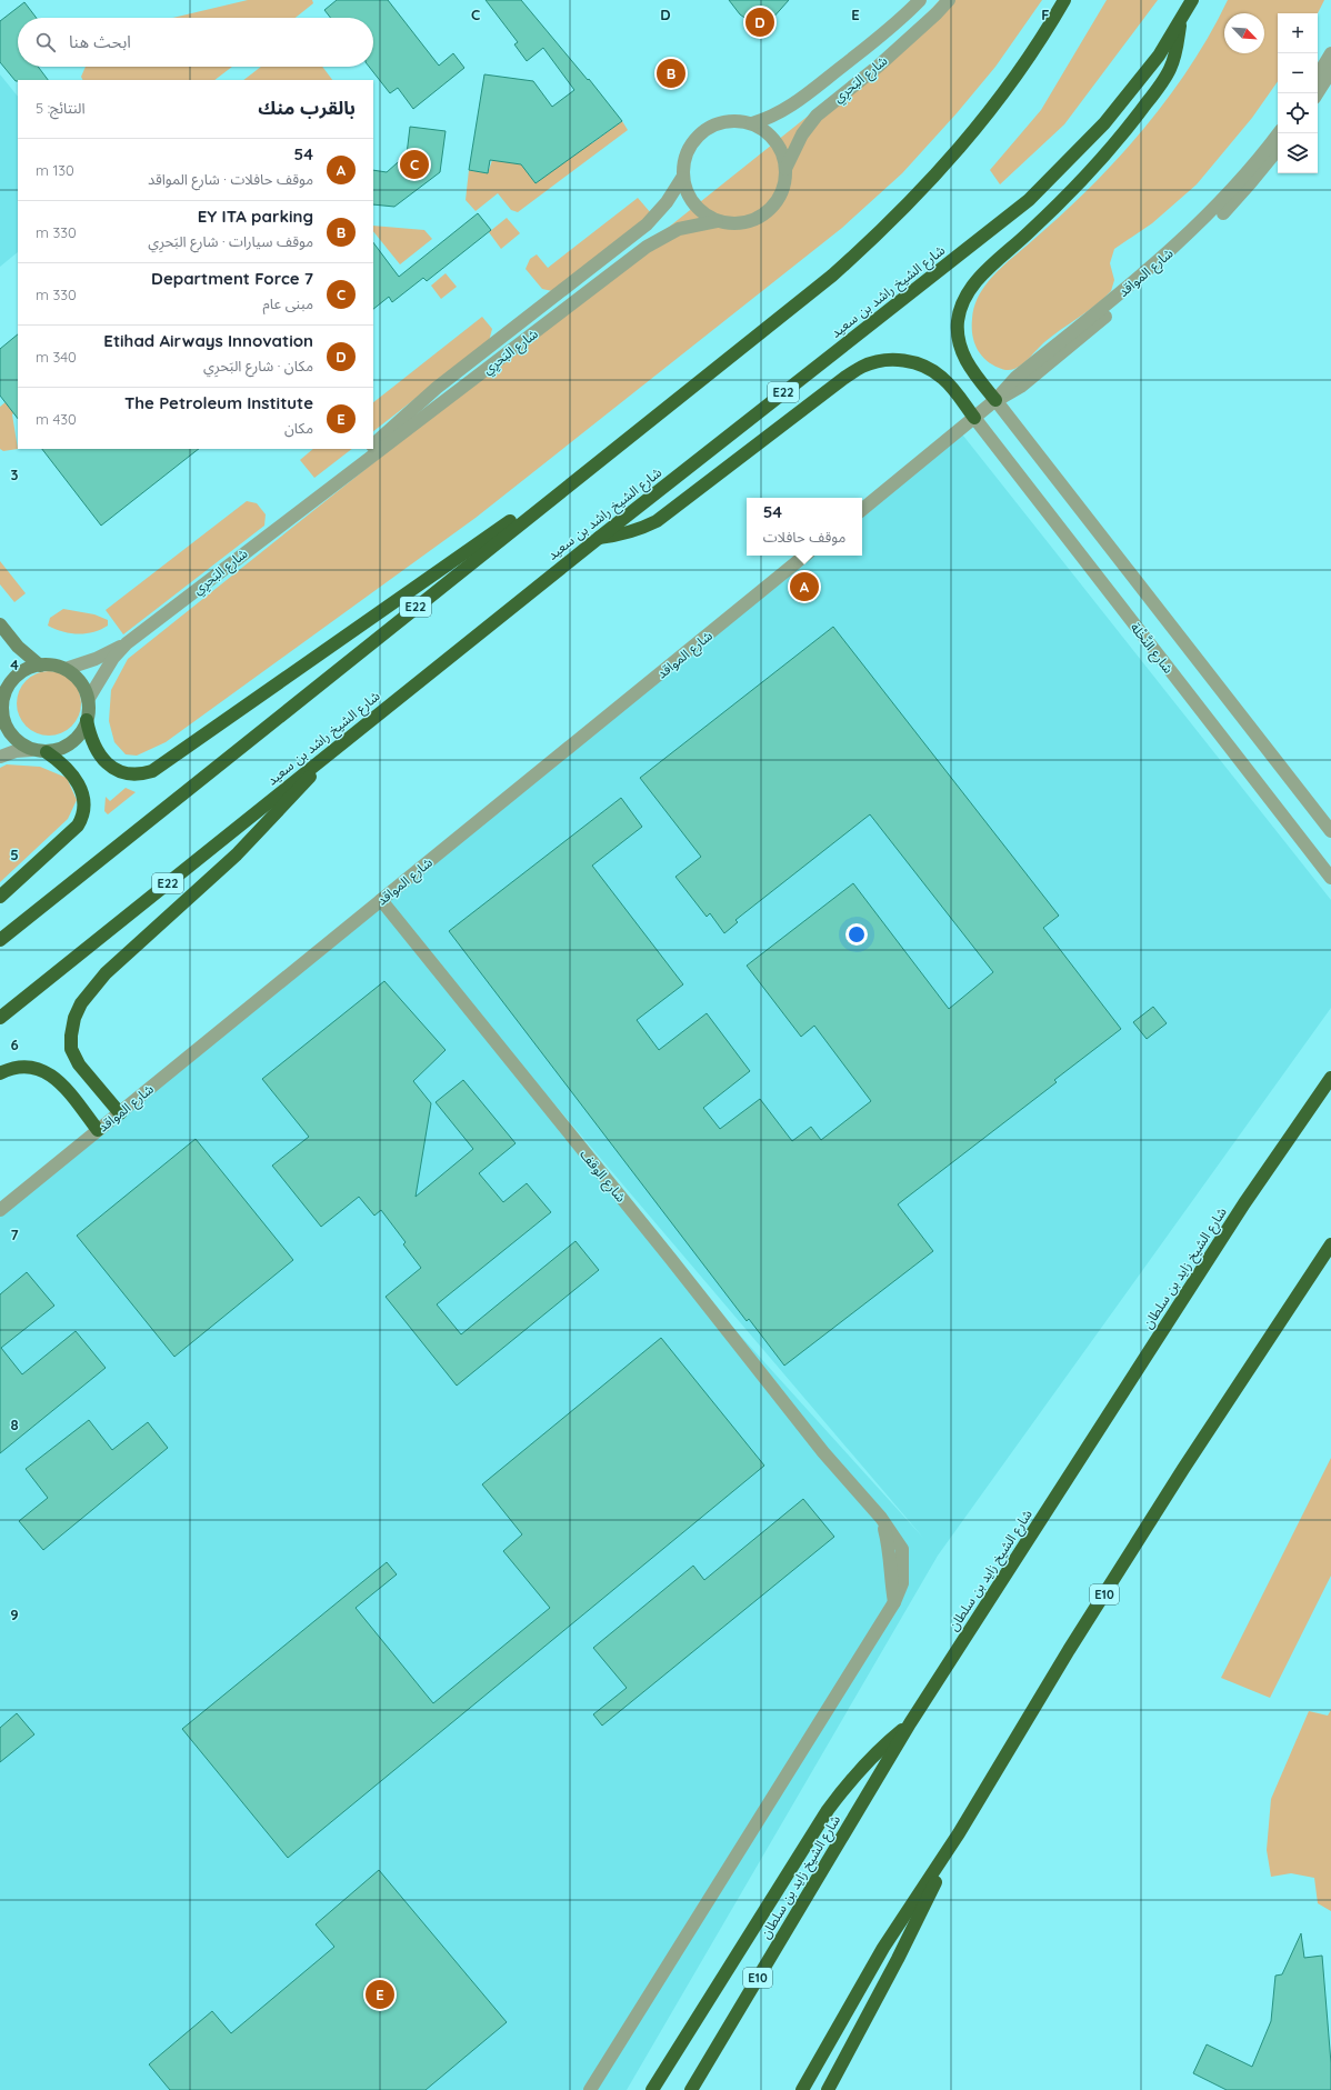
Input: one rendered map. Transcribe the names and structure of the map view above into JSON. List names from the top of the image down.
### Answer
{
  "streets": {
    "highway": [
      "شارع الشيخ راشد بن سعيد",
      "E22",
      "شارع الشيخ زايد بن سلطان",
      "E10"
    ],
    "street": [
      "شارع البَحرِي",
      "شارع المواقد",
      "شارع النَّخْلة",
      "شارع الوقف"
    ]
  },
  "crossings": [
    ["شارع المواقد", "شارع النَّخْلة"],
    ["شارع المواقد", "شارع الوقف"]
  ],
  "north": "bottom right",
  "page": {
    "pins": [
      "D",
      "B",
      "C",
      "A",
      "E"
    ],
    "map_buttons": ["+", "−"],
    "search": "ابحث هنا",
    "heading": ["بالقرب منك", "النتائج: 5"],
    "list": [
      {
        "mark": "A",
        "name": "54",
        "note": "موقف حافلات · شارع المواقد",
        "value": "130 m"
      },
      {
        "mark": "B",
        "name": "EY ITA parking",
        "note": "موقف سيارات · شارع البَحرِي",
        "value": "330 m"
      },
      {
        "mark": "C",
        "name": "Department Force 7",
        "note": "مبنى عام",
        "value": "330 m"
      },
      {
        "mark": "D",
        "name": "Etihad Airways Innovation",
        "note": "مكان · شارع البَحرِي",
        "value": "340 m"
      },
      {
        "mark": "E",
        "name": "The Petroleum Institute",
        "note": "مكان",
        "value": "430 m"
      }
    ],
    "popup": ["54", "موقف حافلات"]
  },
  "grid": {
    "columns": [
      "C",
      "D",
      "E",
      "F"
    ],
    "rows": [
      "3",
      "4",
      "5",
      "6",
      "7",
      "8",
      "9"
    ]
  }
}
